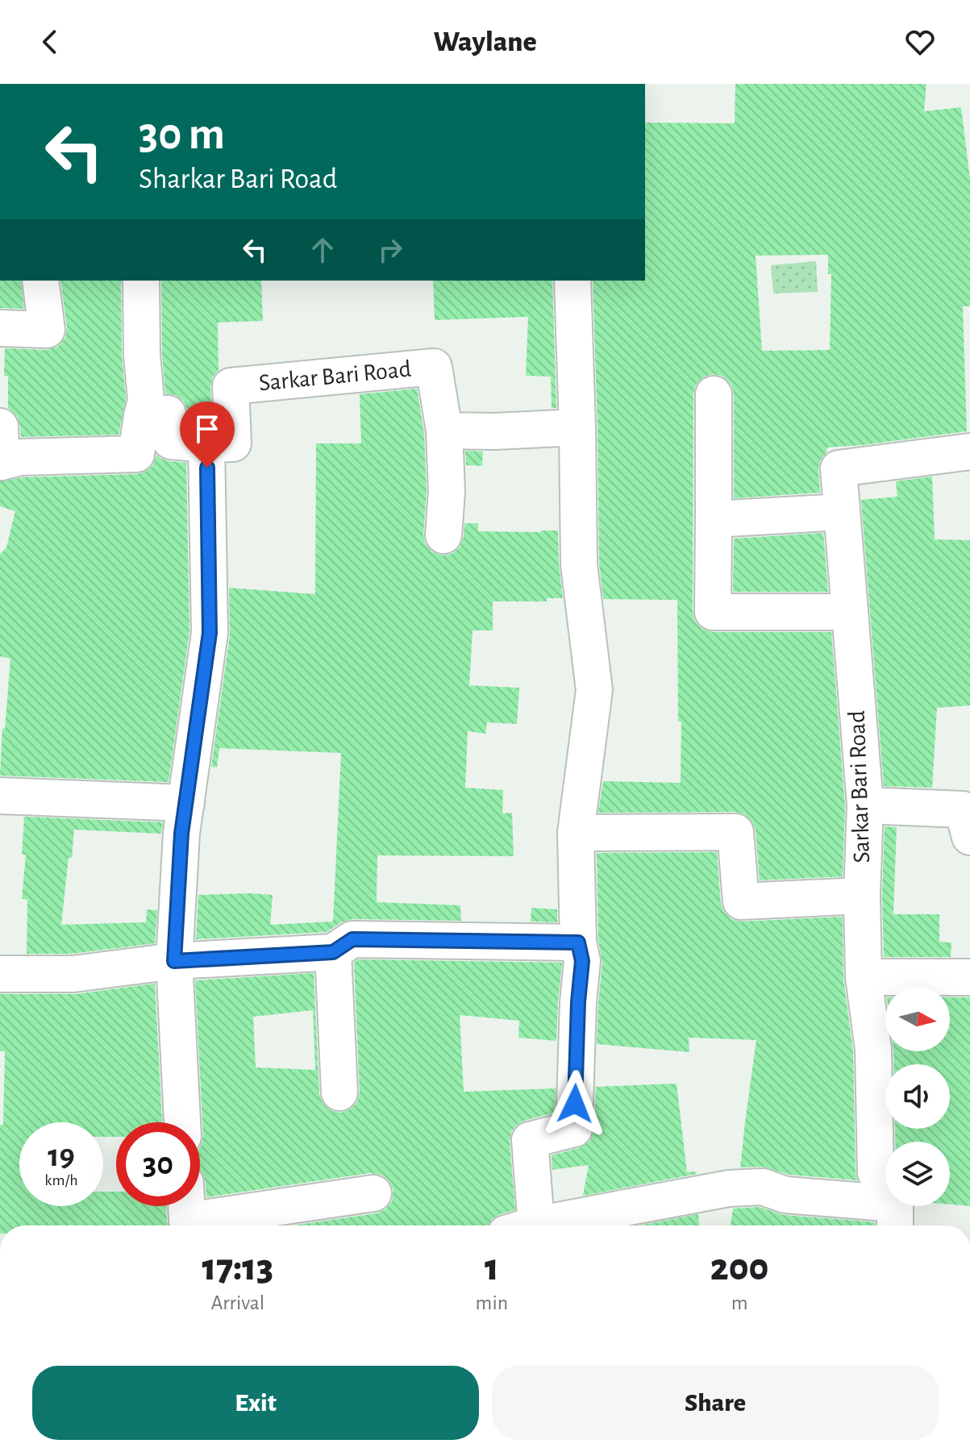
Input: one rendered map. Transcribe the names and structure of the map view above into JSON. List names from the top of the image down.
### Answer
{
  "streets": {
    "street": ["Sarkar Bari Road"]
  },
  "north": "right",
  "page": {
    "header": "Waylane",
    "turn": ["30 m", "Sharkar Bari Road"],
    "speed": "19 km/h",
    "limit": "30",
    "eta": [
      "17:13",
      "Arrival",
      "1",
      "min",
      "200",
      "m"
    ],
    "buttons": ["Exit", "Share"]
  }
}
